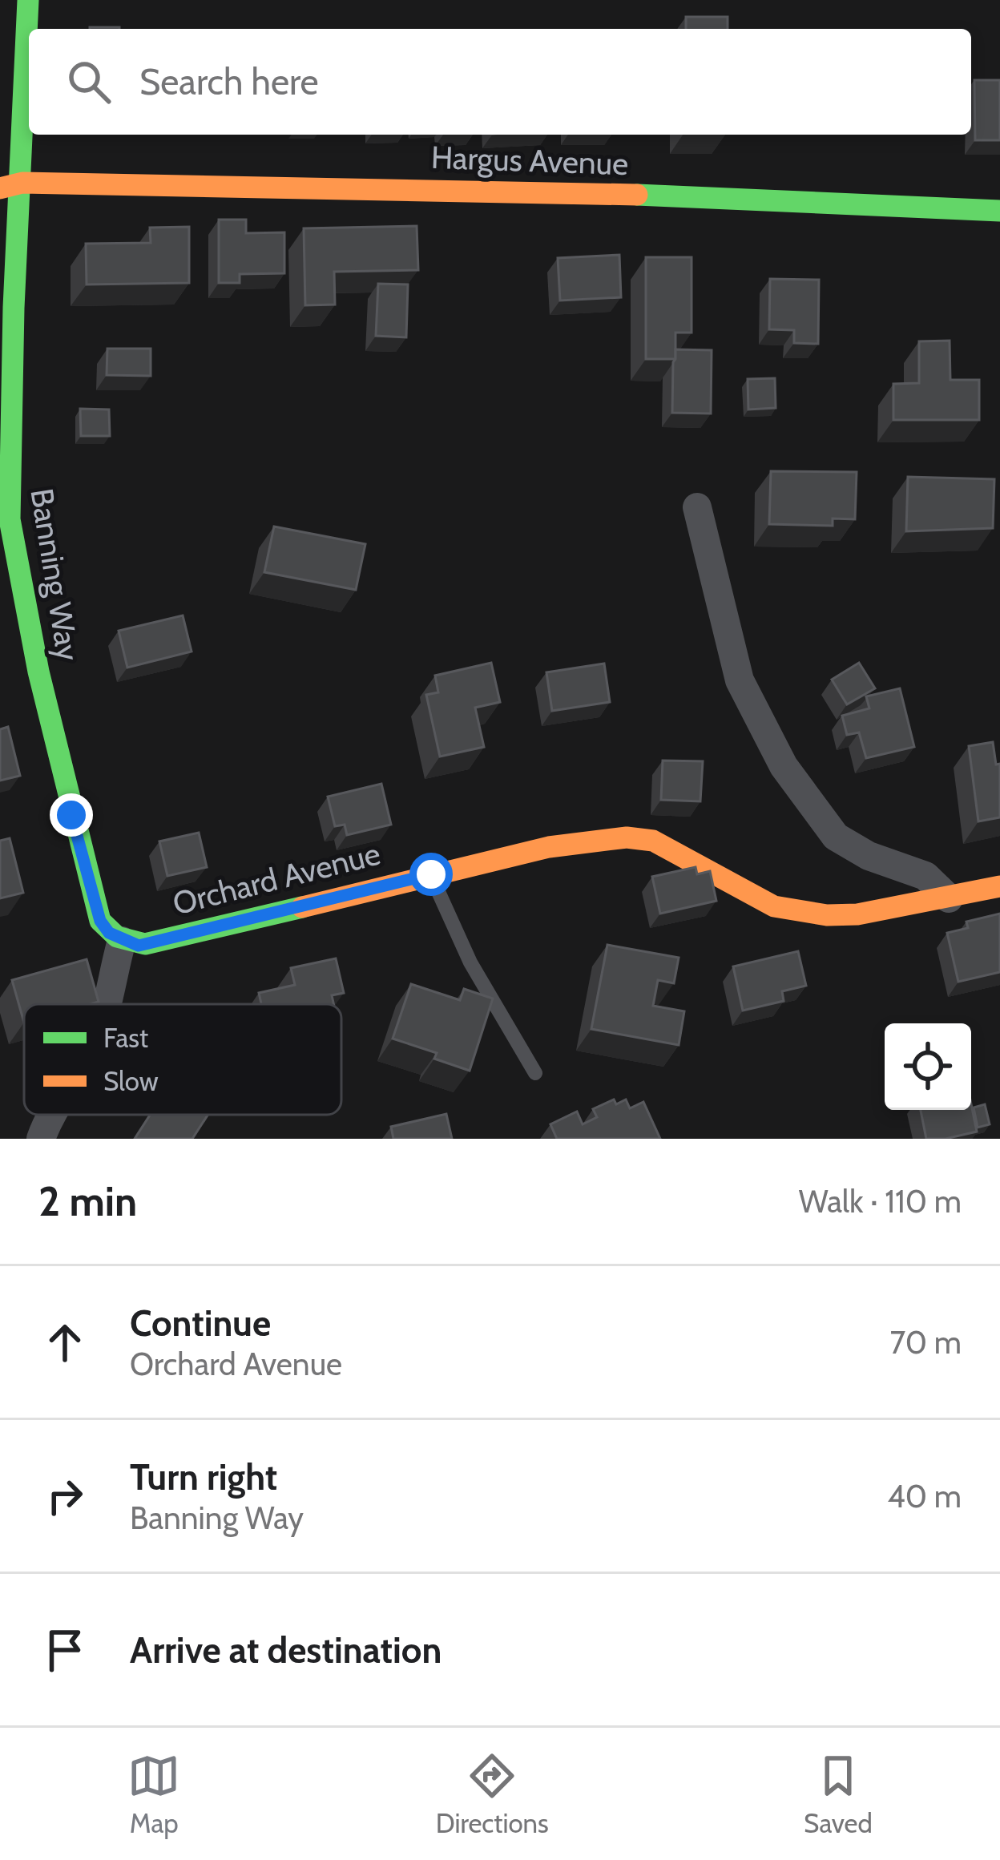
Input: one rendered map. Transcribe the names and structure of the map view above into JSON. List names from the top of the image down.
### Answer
{
  "streets": {
    "street": ["Hargus Avenue", "Banning Way", "Orchard Avenue"]
  },
  "crossings": [
    ["Hargus Avenue", "Banning Way"],
    ["Banning Way", "Orchard Avenue"]
  ],
  "legend": ["Fast", "Slow"],
  "page": {
    "search": "Search here",
    "heading": ["2 min", "Walk · 110 m"],
    "list": [
      ["Continue", "Orchard Avenue", "70 m"],
      ["Turn right", "Banning Way", "40 m"],
      "Arrive at destination"
    ],
    "nav": ["Map", "Directions", "Saved"]
  }
}
